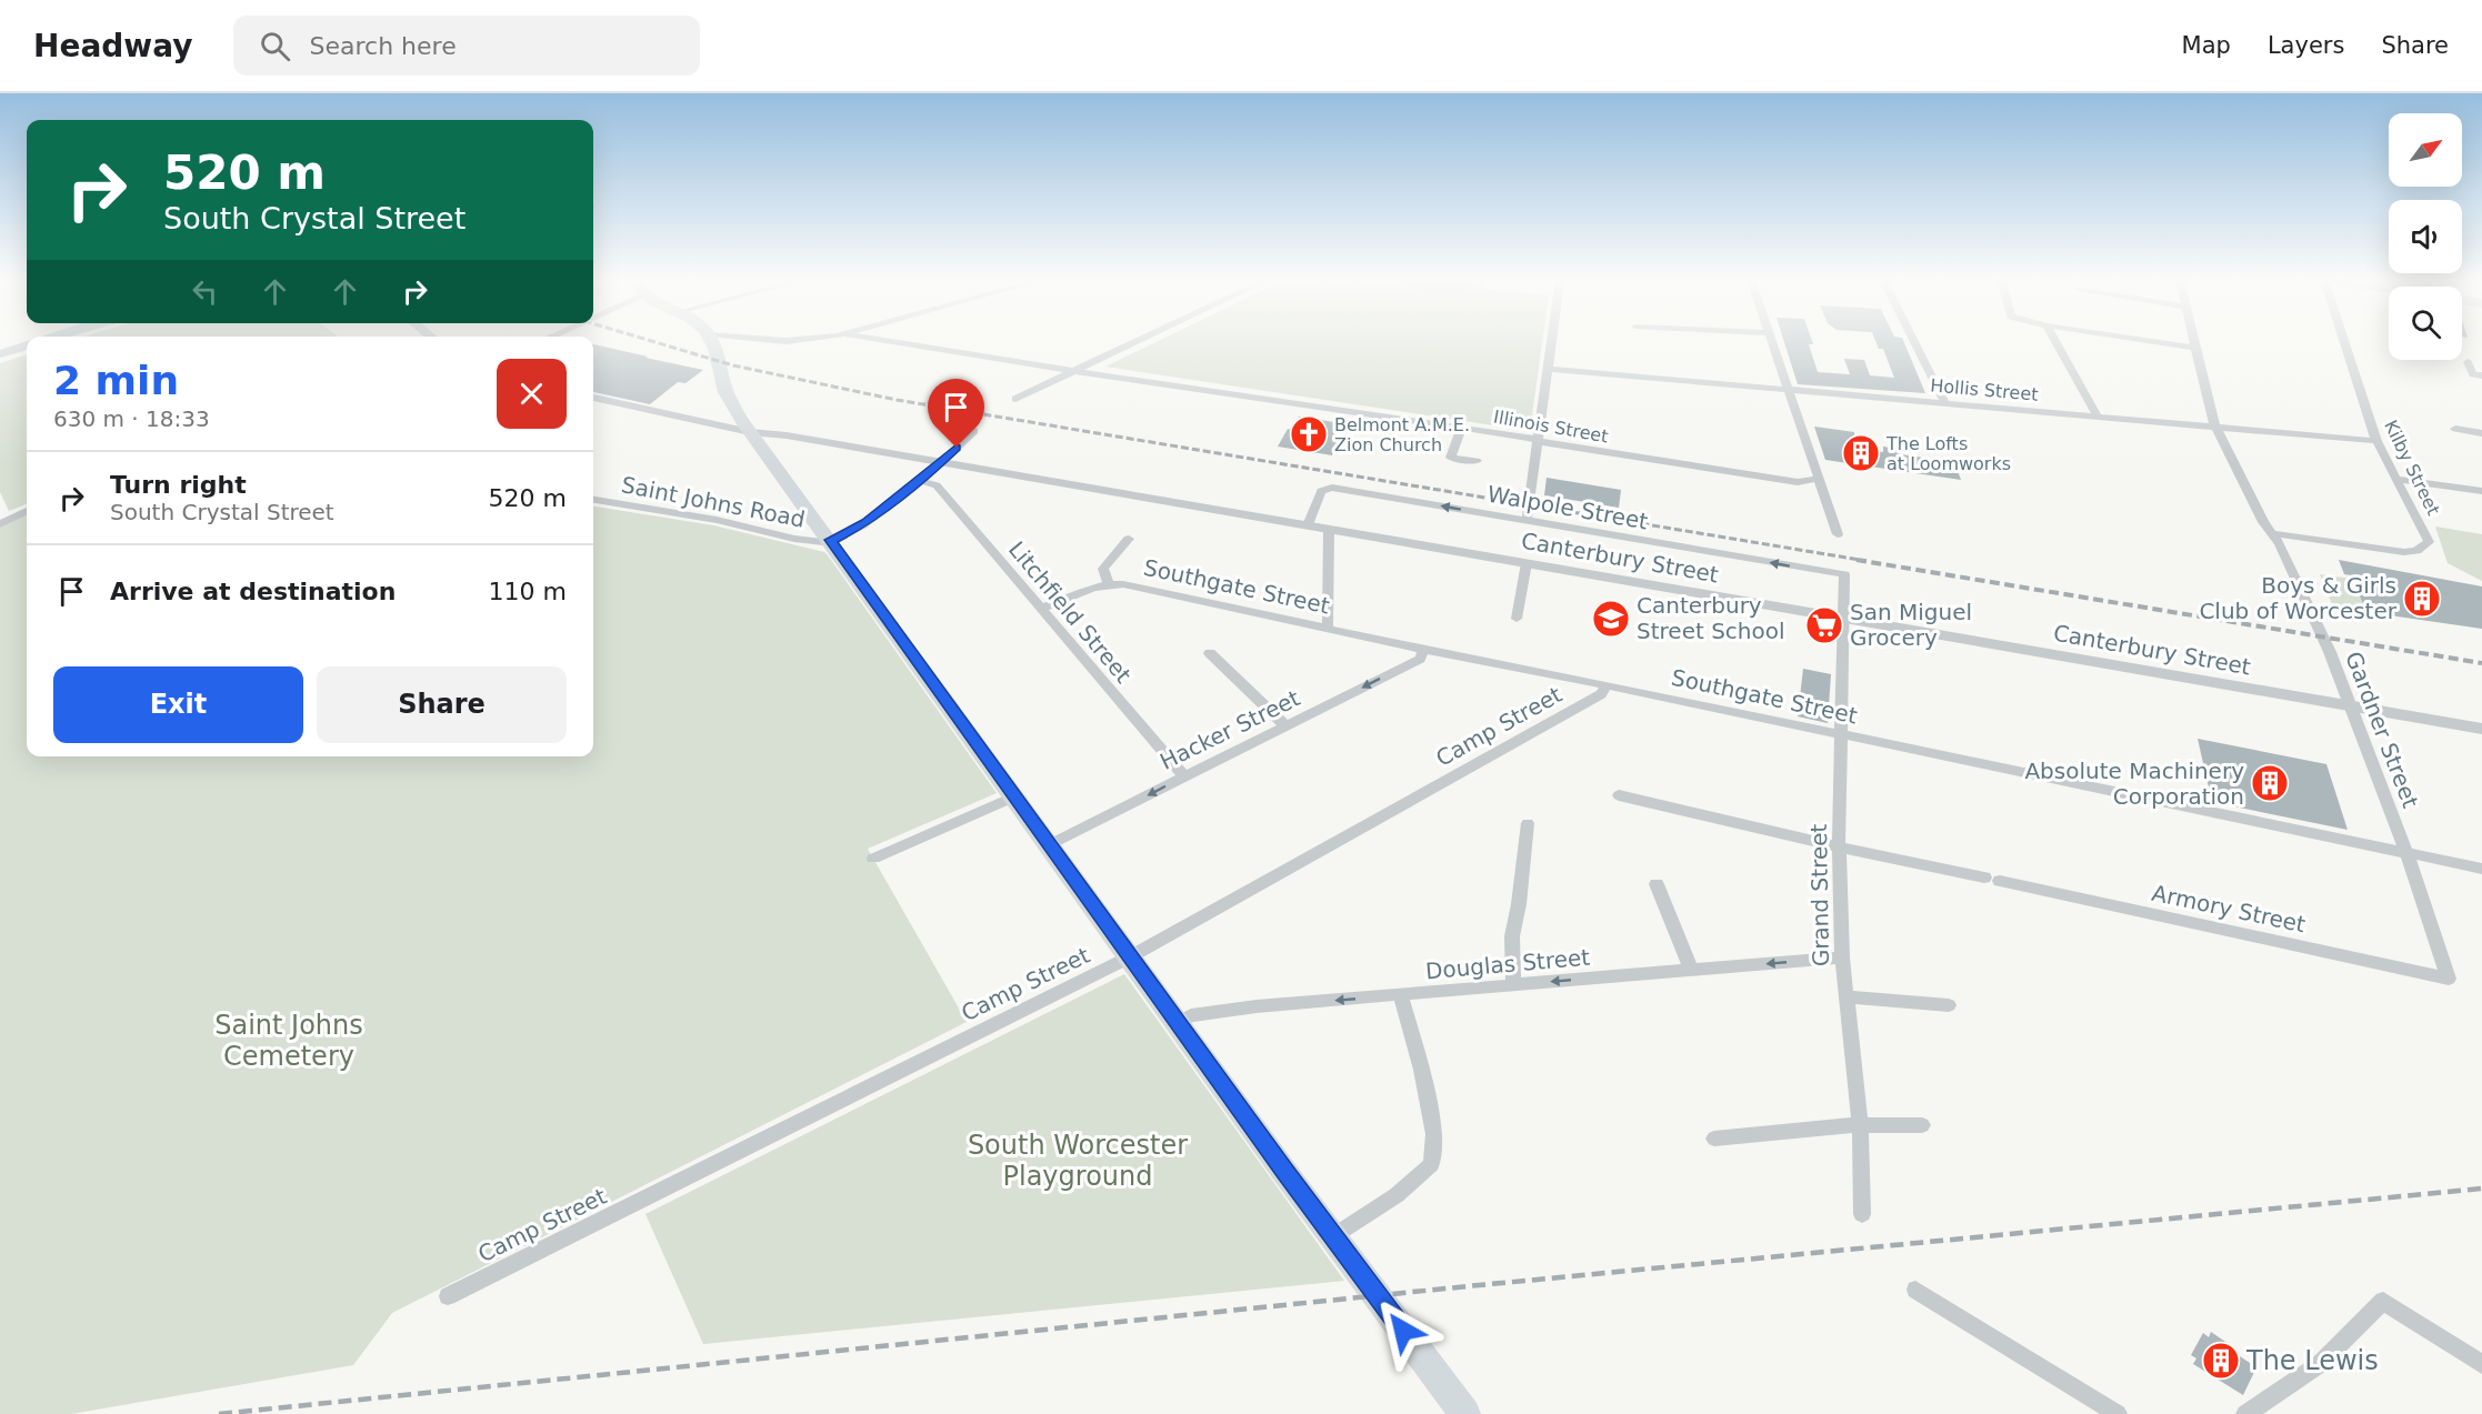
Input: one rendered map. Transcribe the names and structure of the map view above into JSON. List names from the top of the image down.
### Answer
{
  "streets": {
    "street": [
      "Hollis Street",
      "Illinois Street",
      "Kilby Street",
      "Saint Johns Road",
      "Walpole Street",
      "Canterbury Street",
      "Southgate Street",
      "Litchfield Street",
      "Camp Street",
      "Hacker Street",
      "Gardner Street",
      "Grand Street",
      "Armory Street",
      "Douglas Street"
    ]
  },
  "crossings": [
    ["Hollis Street", "Kilby Street"],
    ["Hollis Street", "Gardner Street"],
    ["Kilby Street", "Gardner Street"],
    ["Walpole Street", "Canterbury Street"],
    ["Walpole Street", "Grand Street"],
    ["Canterbury Street", "Gardner Street"],
    ["Canterbury Street", "Grand Street"],
    ["Southgate Street", "Litchfield Street"],
    ["Southgate Street", "Camp Street"],
    ["Southgate Street", "Hacker Street"],
    ["Southgate Street", "Gardner Street"],
    ["Southgate Street", "Grand Street"],
    ["Litchfield Street", "Hacker Street"],
    ["Gardner Street", "Armory Street"],
    ["Grand Street", "Douglas Street"]
  ],
  "one_way": ["Walpole Street", "Hacker Street", "Douglas Street"],
  "parks": ["Saint Johns Cemetery", "South Worcester Playground"],
  "places": {
    "church": ["Belmont A.M.E. Zion Church"],
    "building": [
      "The Lofts at Loomworks",
      "Boys & Girls Club of Worcester",
      "Absolute Machinery Corporation",
      "The Lewis"
    ],
    "school or university": ["Canterbury Street School"],
    "supermarket": ["San Miguel Grocery"]
  },
  "north": "top right",
  "page": {
    "header": "Headway",
    "search": "Search here",
    "nav": ["Map", "Layers", "Share"],
    "turn": ["520 m", "South Crystal Street"],
    "heading": ["2 min", "630 m · 18:33"],
    "list": [
      {
        "name": "Turn right",
        "note": "South Crystal Street",
        "value": "520 m"
      },
      {
        "name": "Arrive at destination",
        "value": "110 m"
      }
    ],
    "buttons": ["Exit", "Share"]
  }
}
